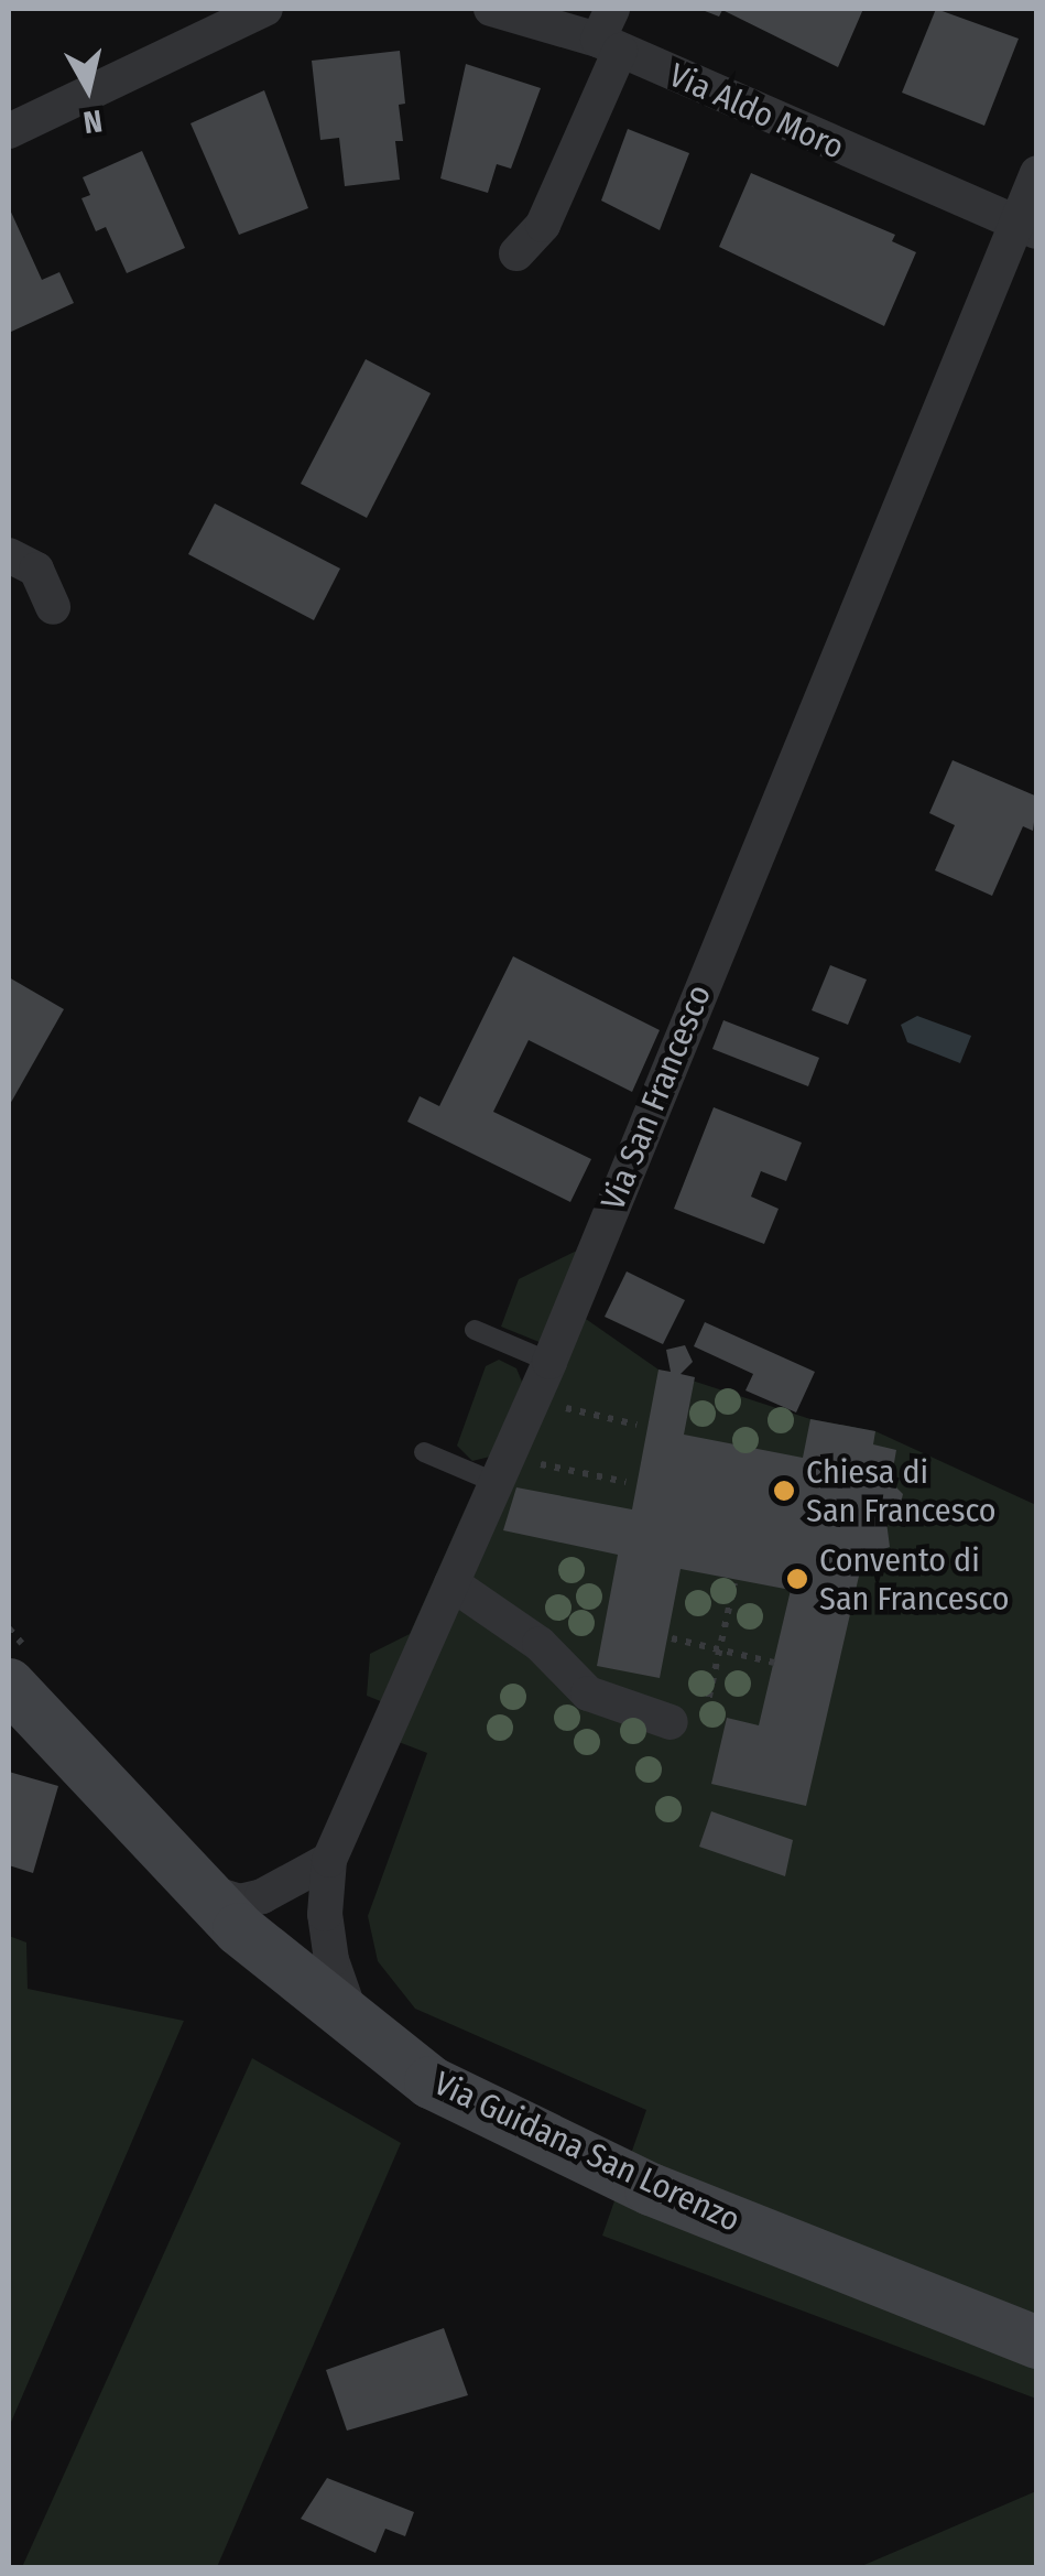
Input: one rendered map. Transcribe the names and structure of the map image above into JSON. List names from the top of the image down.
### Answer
{
  "streets": {
    "street": ["Via Aldo Moro", "Via San Francesco", "Via Guidana San Lorenzo"]
  },
  "crossings": [
    ["Via Aldo Moro", "Via San Francesco"],
    ["Via San Francesco", "Via Guidana San Lorenzo"]
  ],
  "places": ["Chiesa di San Francesco", "Convento di San Francesco"],
  "north": "bottom"
}
